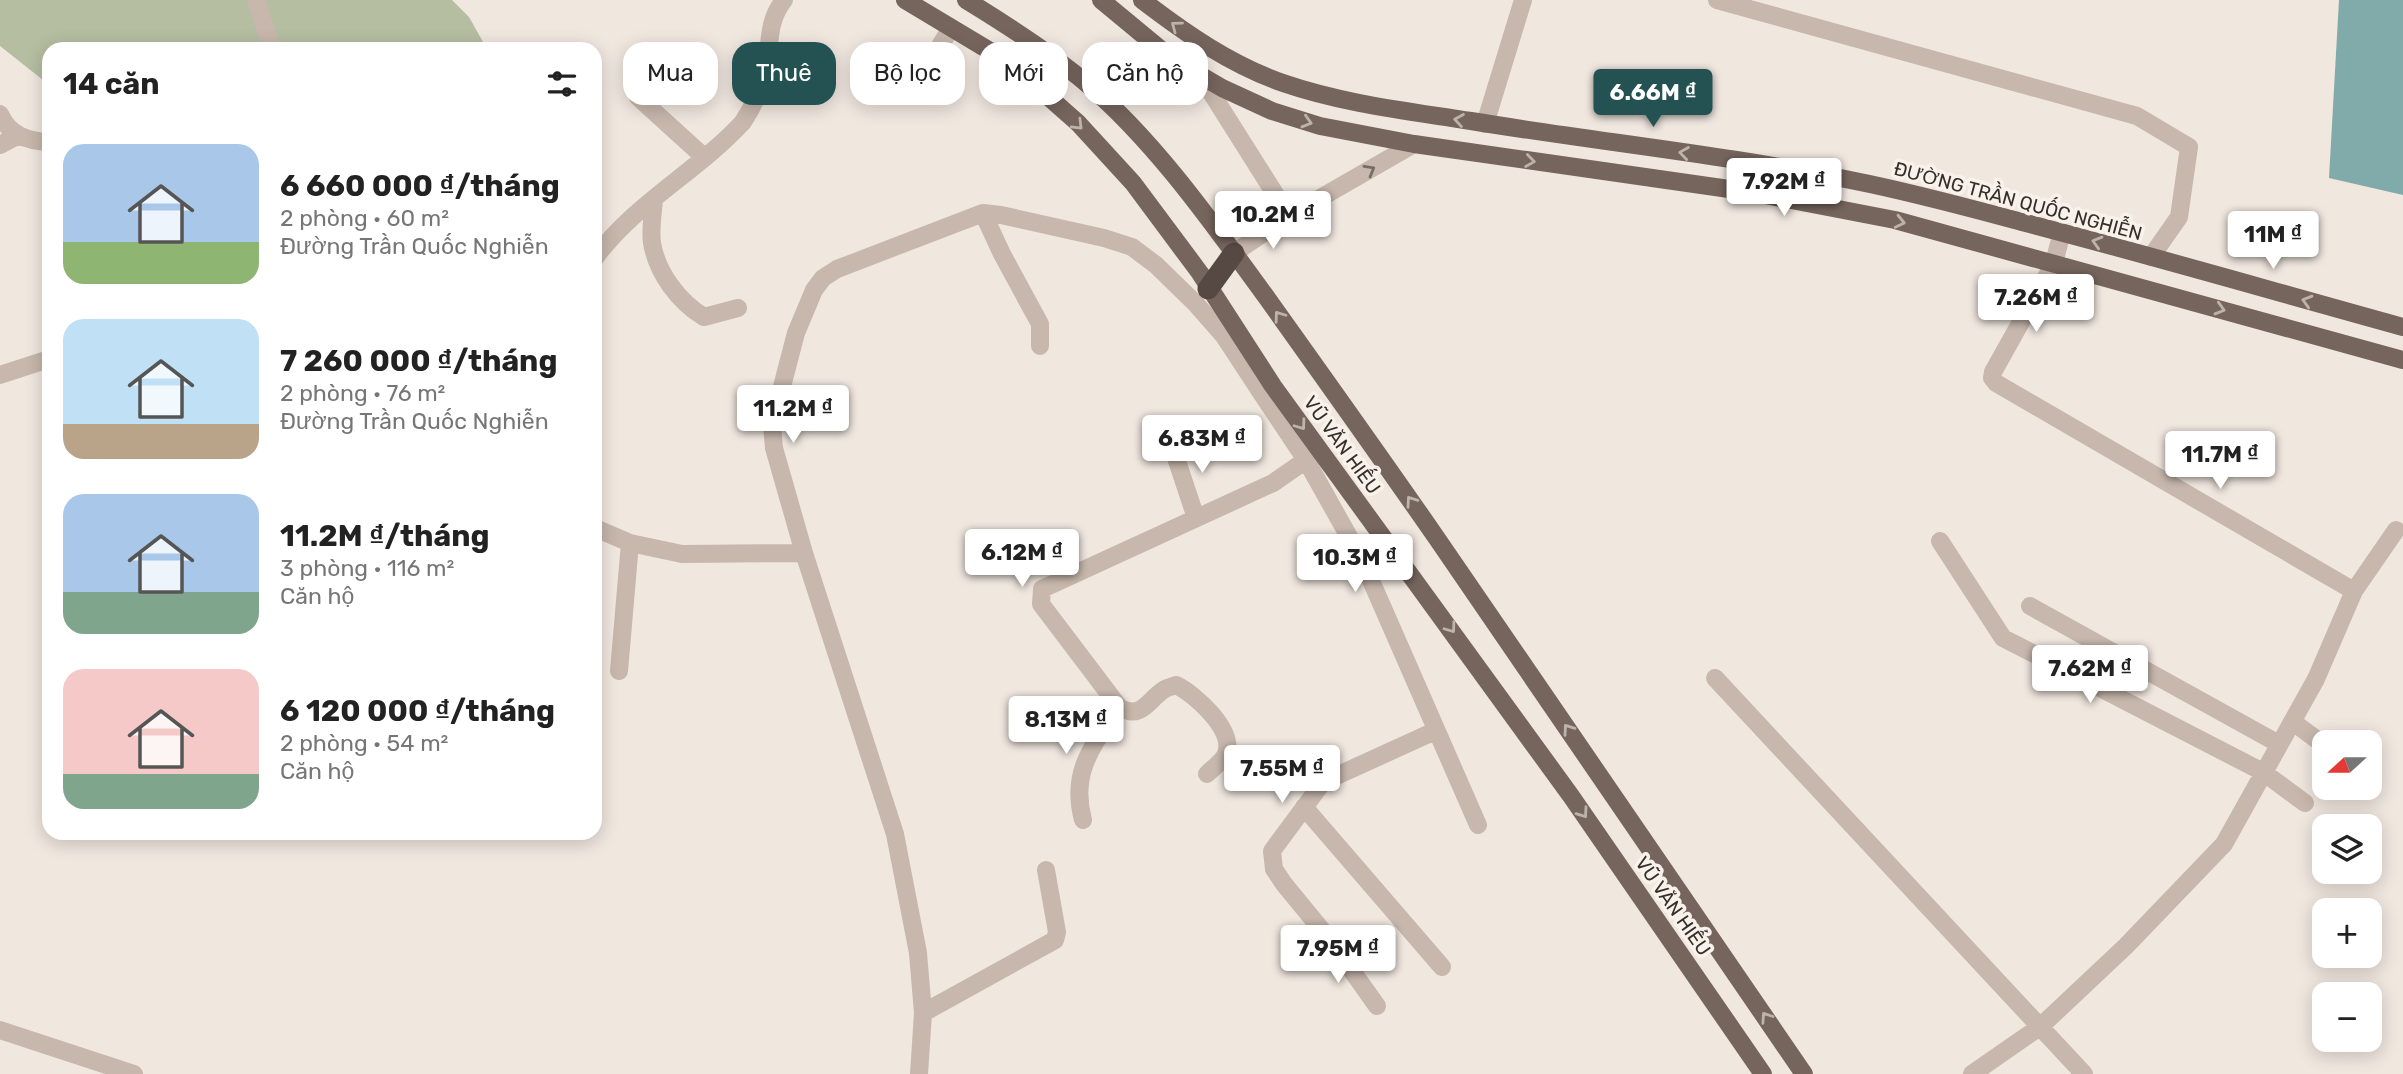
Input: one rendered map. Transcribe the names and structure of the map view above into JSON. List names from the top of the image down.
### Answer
{
  "streets": {
    "main road": ["ĐƯỜNG TRẦN QUỐC NGHIỄN", "VŨ VĂN HIẾU"]
  },
  "north": "left",
  "page": {
    "chip": [
      "Mua",
      "Thuê",
      "Bộ lọc",
      "Mới",
      "Căn hộ"
    ],
    "heading": "14 căn",
    "price": [
      "6.66M ₫",
      "7.92M ₫",
      "10.2M ₫",
      "11M ₫",
      "7.26M ₫",
      "11.2M ₫",
      "6.83M ₫",
      "11.7M ₫",
      "6.12M ₫",
      "10.3M ₫",
      "7.62M ₫",
      "8.13M ₫",
      "7.55M ₫",
      "7.95M ₫"
    ],
    "list": [
      {
        "name": "6 660 000 ₫/tháng",
        "note": "2 phòng · 60 m² · Đường Trần Quốc Nghiễn"
      },
      {
        "name": "7 260 000 ₫/tháng",
        "note": "2 phòng · 76 m² · Đường Trần Quốc Nghiễn"
      },
      {
        "name": "11.2M ₫/tháng",
        "note": "3 phòng · 116 m² · Căn hộ"
      },
      {
        "name": "6 120 000 ₫/tháng",
        "note": "2 phòng · 54 m² · Căn hộ"
      }
    ],
    "map_buttons": ["+", "−"]
  }
}
